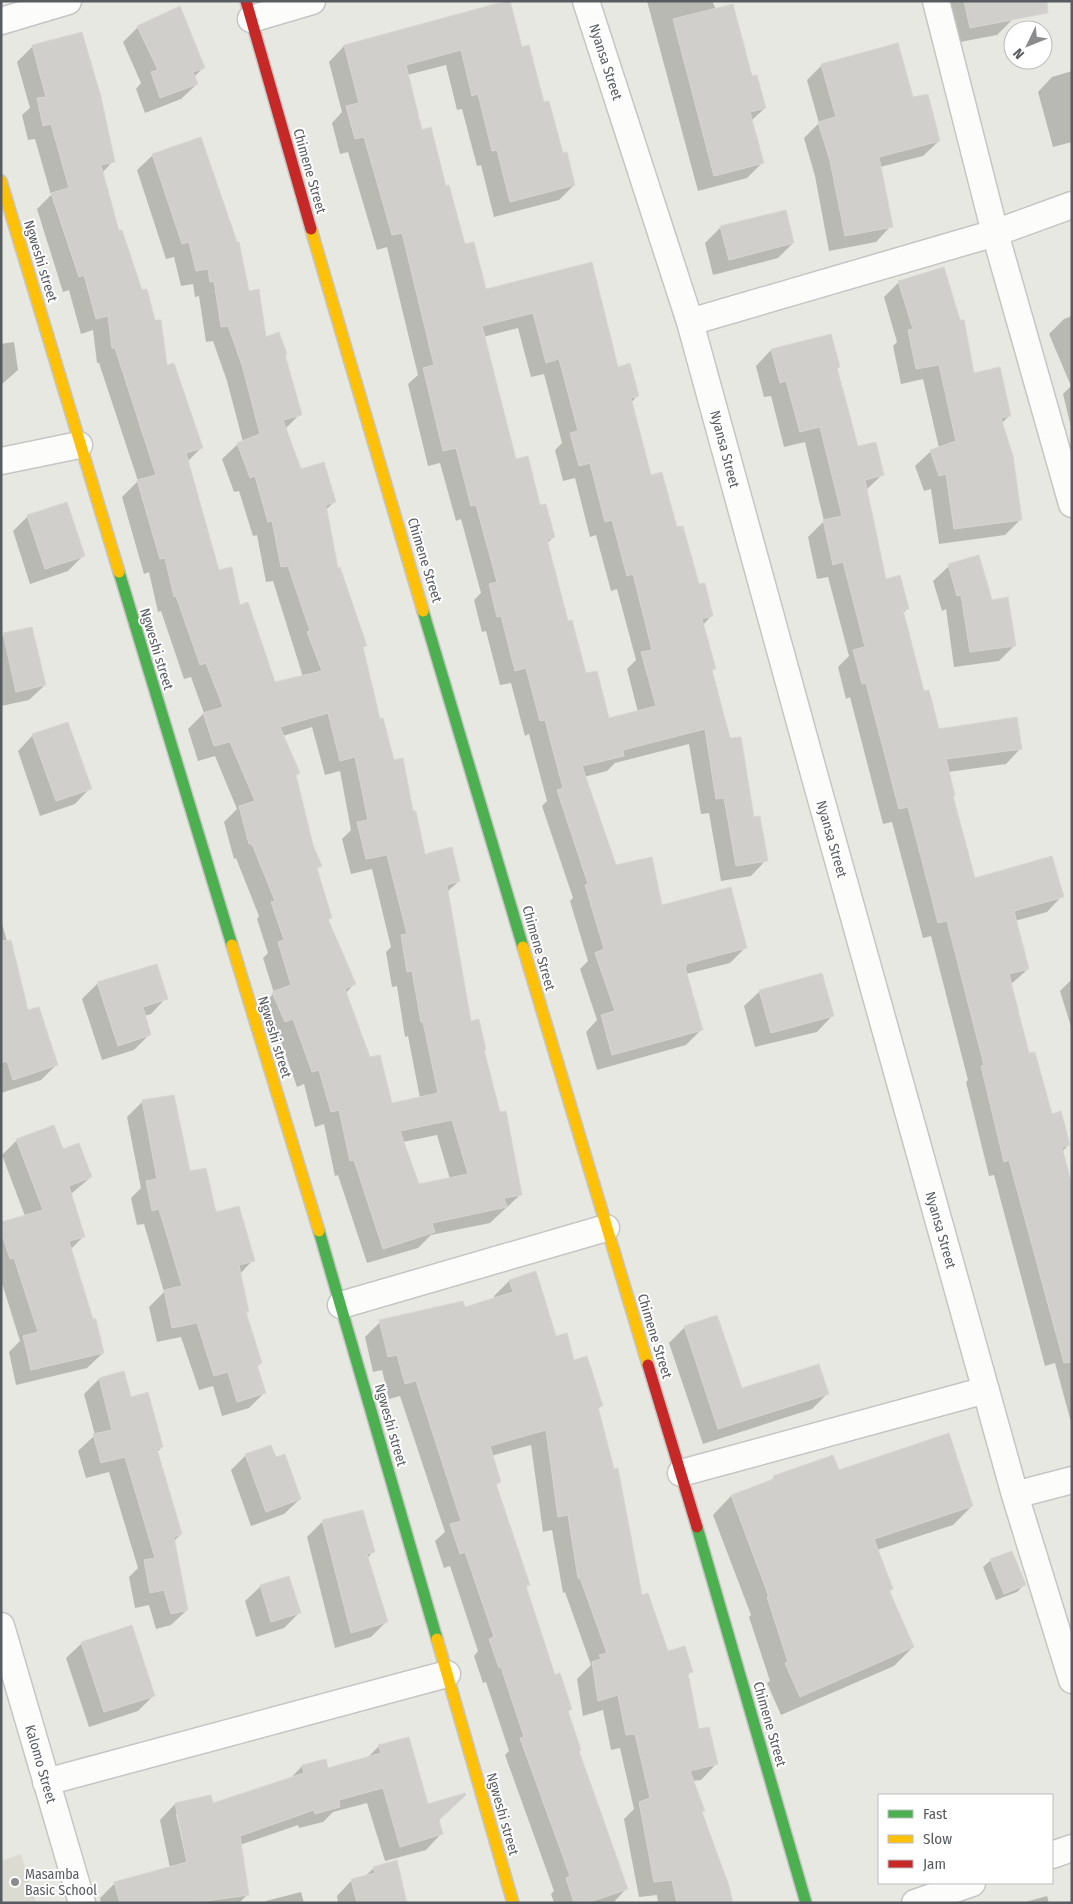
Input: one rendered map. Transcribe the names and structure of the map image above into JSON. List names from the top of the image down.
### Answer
{
  "streets": {
    "street": [
      "Nyansa Street",
      "Chimene Street",
      "Ngweshi street",
      "Kalomo Street"
    ]
  },
  "places": ["Masamba Basic School"],
  "legend": ["Fast", "Slow", "Jam"],
  "north": "bottom left"
}
